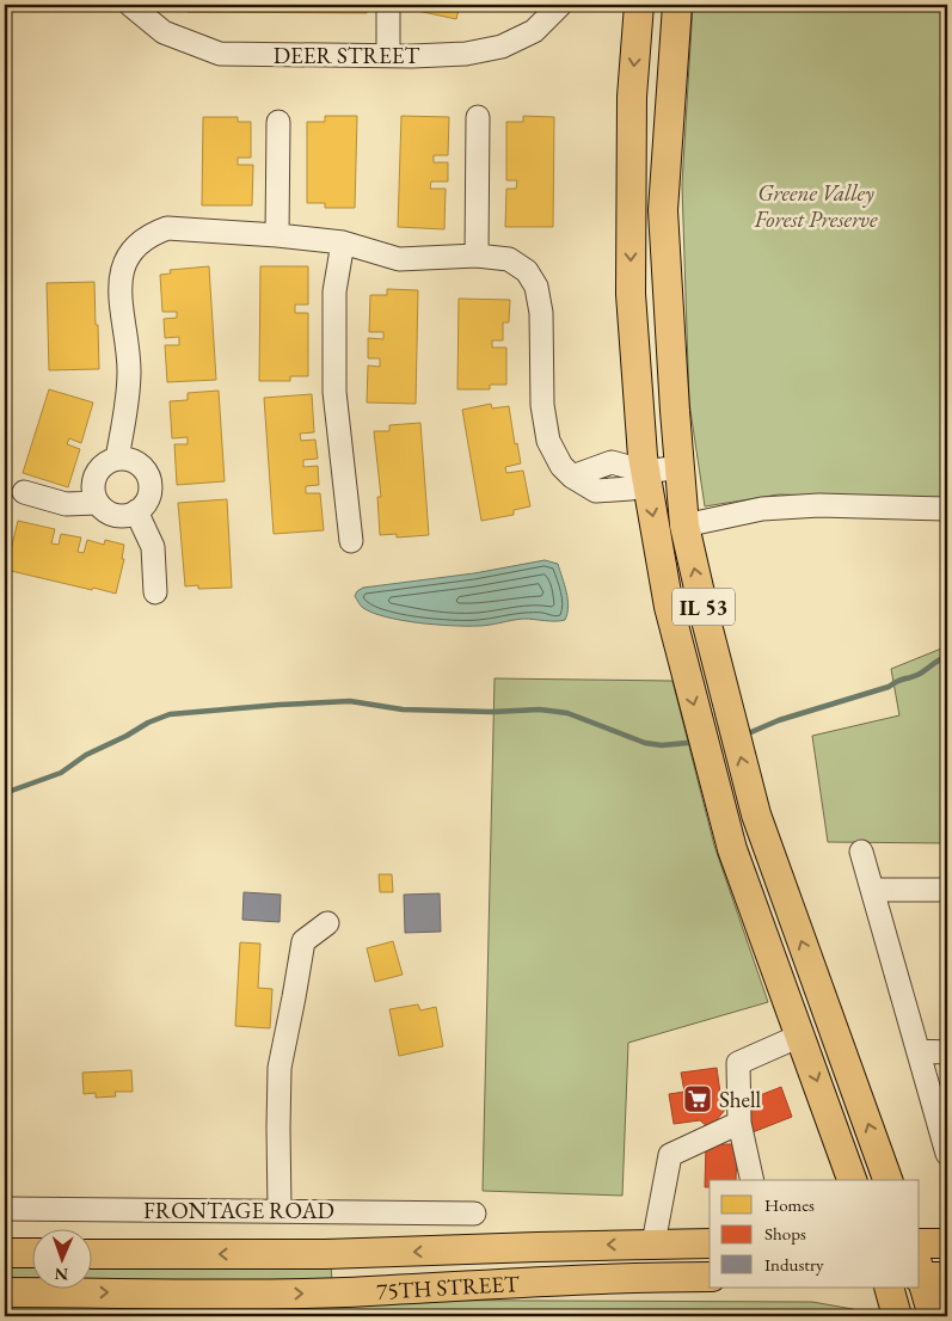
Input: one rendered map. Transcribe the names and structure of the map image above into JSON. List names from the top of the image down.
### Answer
{
  "streets": {
    "main road": ["IL 53", "75TH STREET"],
    "street": ["DEER STREET", "FRONTAGE ROAD"]
  },
  "parks": ["Greene Valley Forest Preserve"],
  "places": {
    "supermarket": ["Shell"]
  },
  "legend": ["Homes", "Shops", "Industry"],
  "north": "bottom"
}
